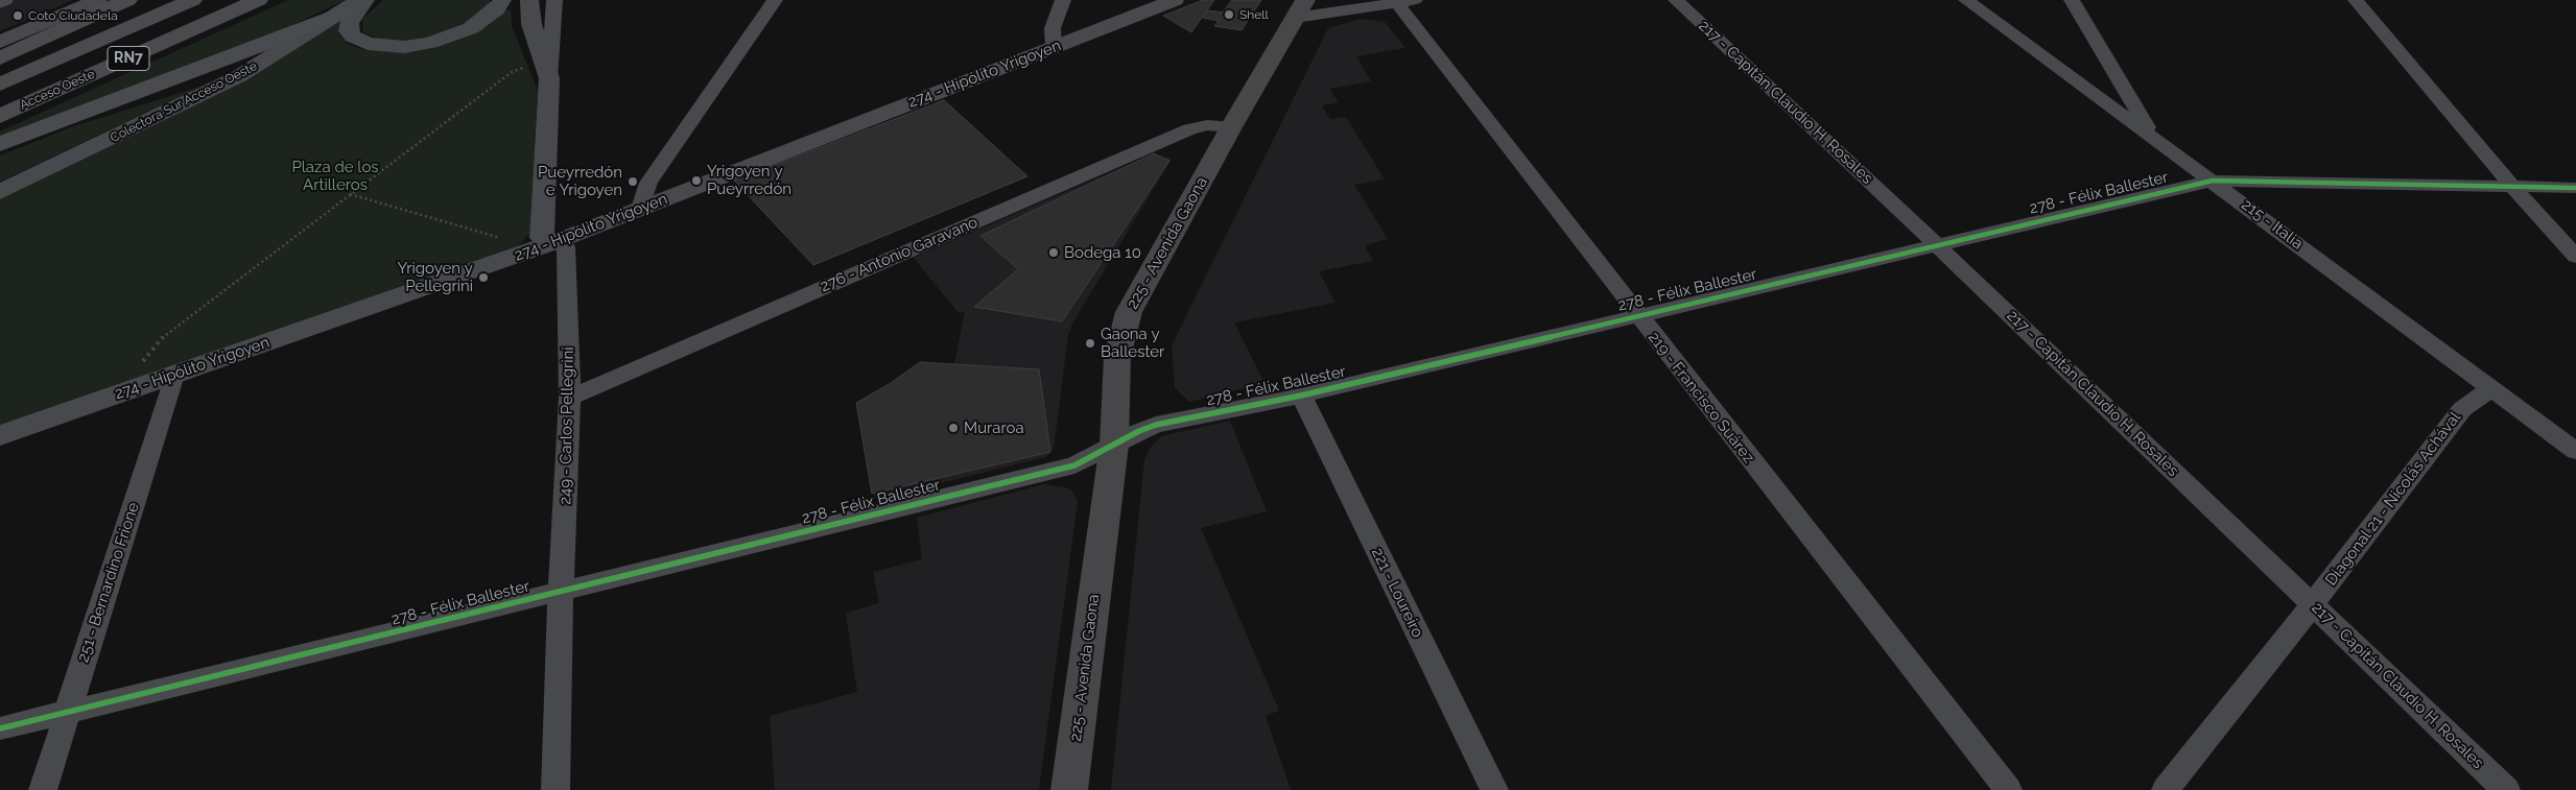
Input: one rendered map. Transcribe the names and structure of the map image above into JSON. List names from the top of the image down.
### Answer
{
  "streets": {
    "highway": ["RN7", "Acceso Oeste"],
    "main road": ["225 - Avenida Gaona"],
    "street": [
      "274 - Hipólito Yrigoyen",
      "Colectora Sur Acceso Oeste",
      "217 - Capitán Claudio H. Rosales",
      "278 - Félix Ballester",
      "215 - Italia",
      "276 - Antonio Garavano",
      "219 - Francisco Suárez",
      "249 - Carlos Pellegrini",
      "Diagonal 21 - Nicolás Achával",
      "251 - Bernardino Frione",
      "221 - Loureiro"
    ]
  },
  "crossings": [
    ["274 - Hipólito Yrigoyen", "249 - Carlos Pellegrini"],
    ["274 - Hipólito Yrigoyen", "251 - Bernardino Frione"],
    ["217 - Capitán Claudio H. Rosales", "278 - Félix Ballester"],
    ["217 - Capitán Claudio H. Rosales", "Diagonal 21 - Nicolás Achával"],
    ["278 - Félix Ballester", "215 - Italia"],
    ["278 - Félix Ballester", "225 - Avenida Gaona"],
    ["278 - Félix Ballester", "219 - Francisco Suárez"],
    ["278 - Félix Ballester", "249 - Carlos Pellegrini"],
    ["278 - Félix Ballester", "251 - Bernardino Frione"],
    ["278 - Félix Ballester", "221 - Loureiro"],
    ["215 - Italia", "Diagonal 21 - Nicolás Achával"],
    ["225 - Avenida Gaona", "276 - Antonio Garavano"],
    ["276 - Antonio Garavano", "249 - Carlos Pellegrini"]
  ],
  "parks": ["Plaza de los Artilleros"],
  "places": [
    "Shell",
    "Coto Ciudadela",
    "Yrigoyen y Pueyrredón",
    "Pueyrredón e Yrigoyen",
    "Bodega 10",
    "Yrigoyen y Pellegrini",
    "Gaona y Ballester",
    "Muraroa"
  ]
}
